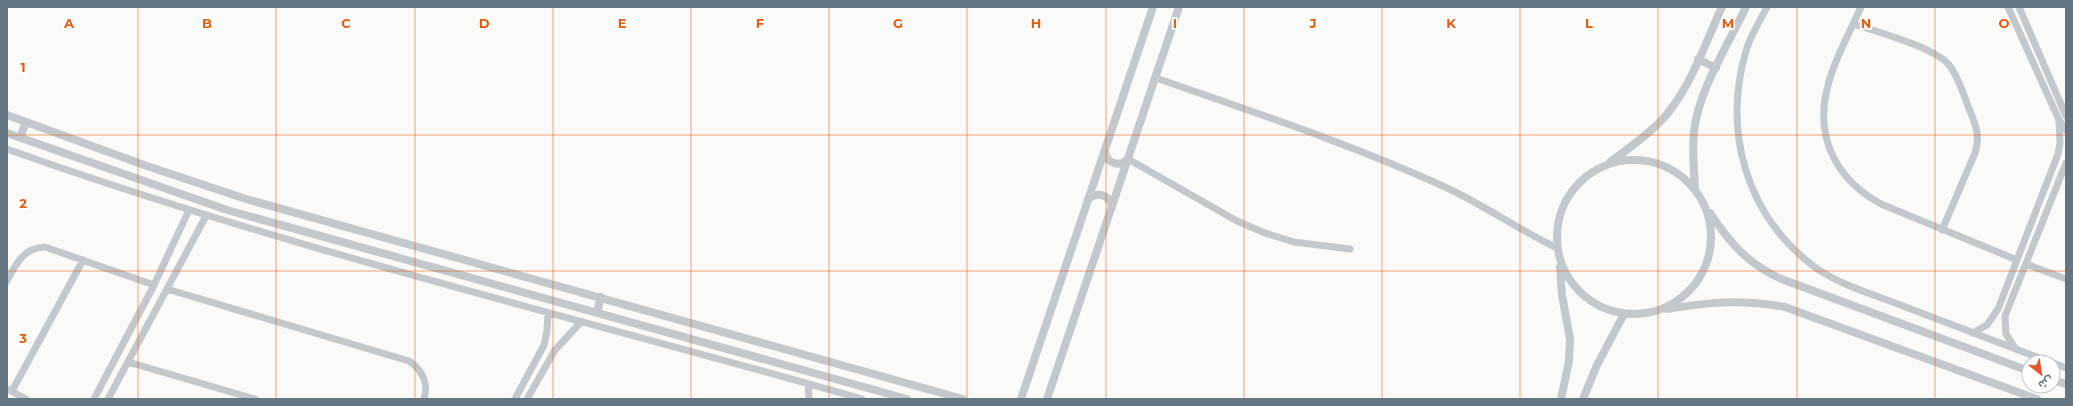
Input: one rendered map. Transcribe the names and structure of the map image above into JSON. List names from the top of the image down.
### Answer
{
  "north": "bottom right",
  "grid": {
    "columns": [
      "A",
      "B",
      "C",
      "D",
      "E",
      "F",
      "G",
      "H",
      "I",
      "J",
      "K",
      "L",
      "M",
      "N",
      "O"
    ],
    "rows": ["1", "2", "3"]
  }
}
